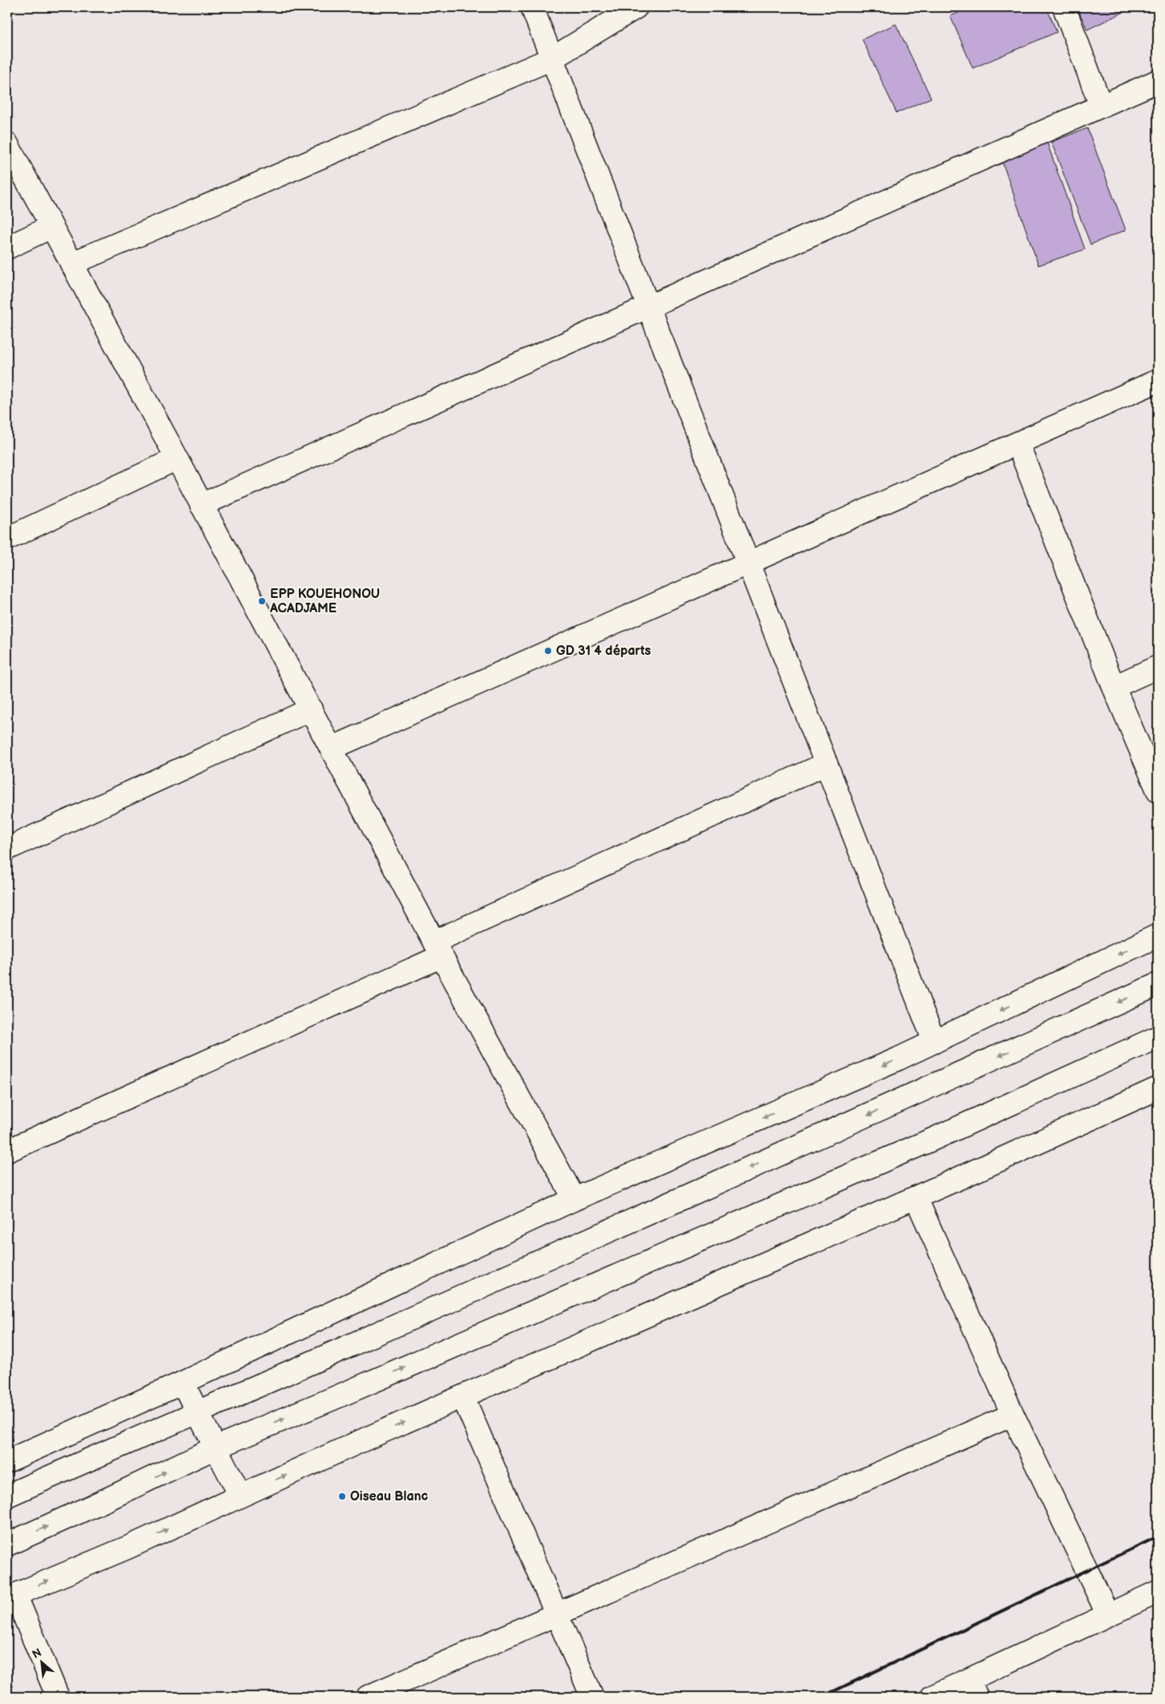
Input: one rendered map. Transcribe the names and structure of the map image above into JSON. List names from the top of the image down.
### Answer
{
  "places": ["EPP KOUEHONOU ACADJAME", "GD 31 4 départs", "Oiseau Blanc"],
  "north": "top left"
}
